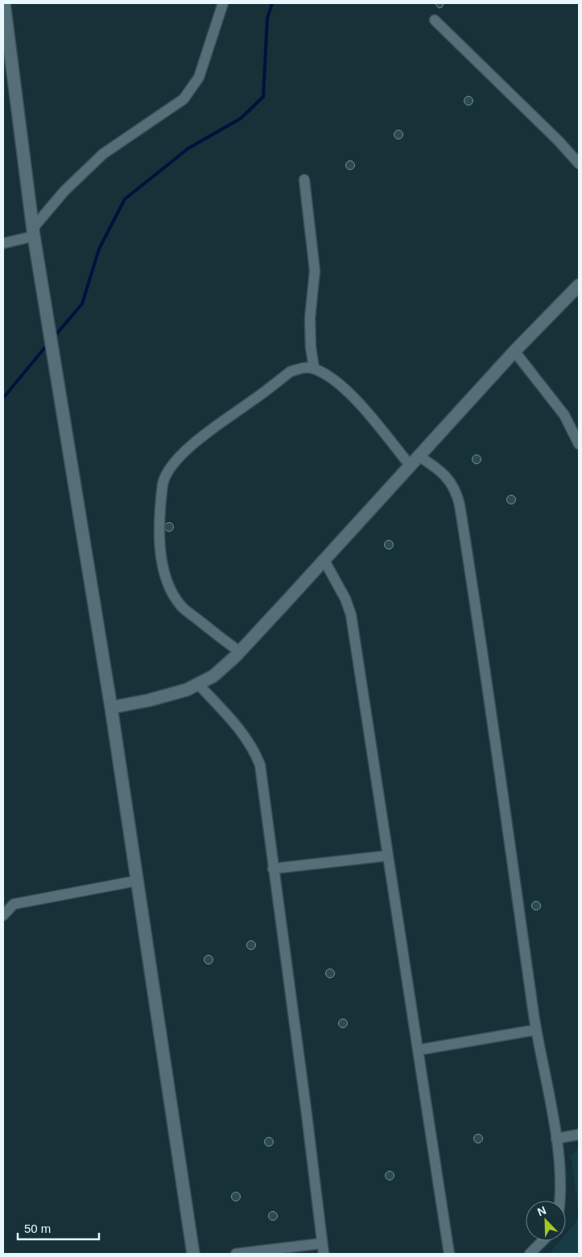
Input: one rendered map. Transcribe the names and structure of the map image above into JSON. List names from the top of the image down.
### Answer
{
  "scale_bar": "50 m",
  "north": "top left"
}
